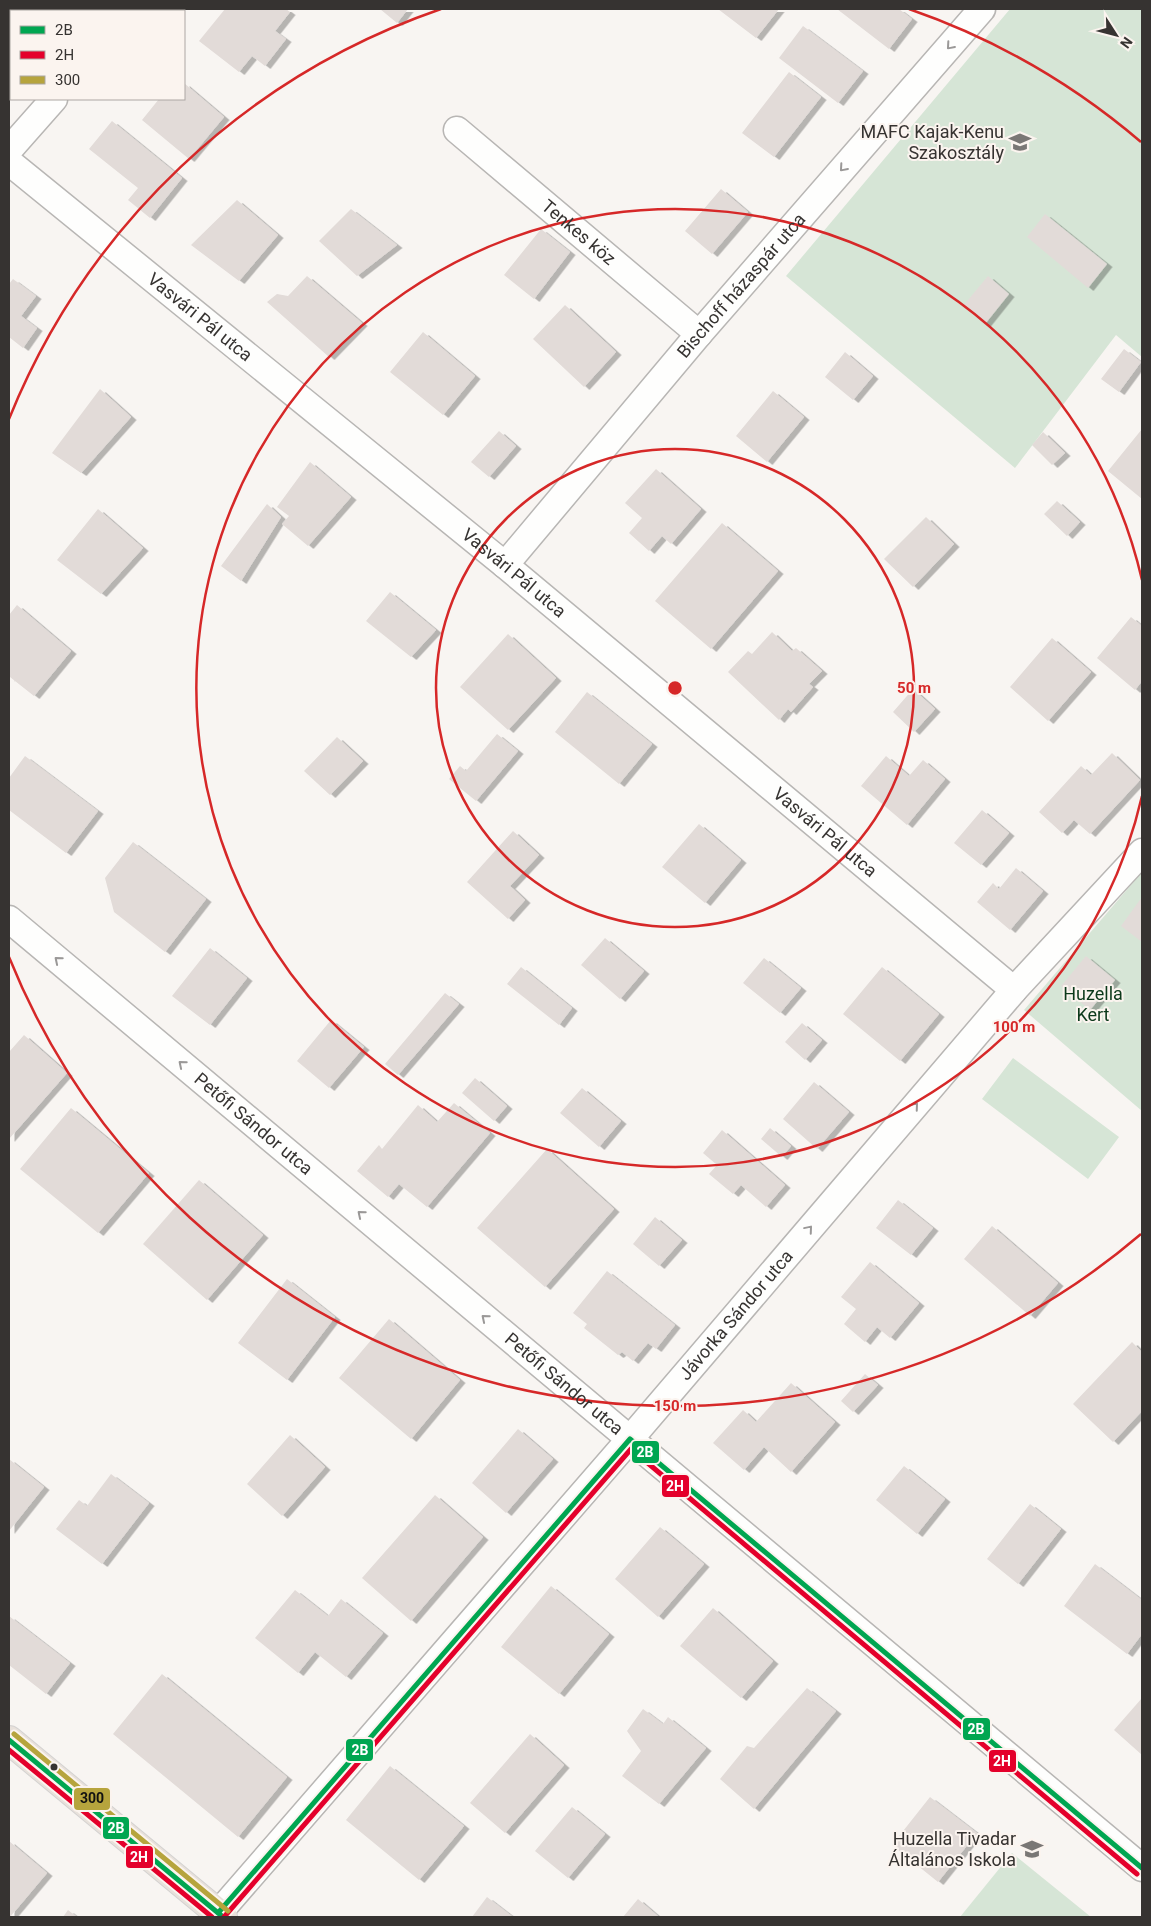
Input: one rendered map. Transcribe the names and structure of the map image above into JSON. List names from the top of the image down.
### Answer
{
  "streets": {
    "street": [
      "Tenkes köz",
      "Bischoff házaspár utca",
      "Vasvári Pál utca",
      "Petőfi Sándor utca",
      "Jávorka Sándor utca"
    ]
  },
  "crossings": [
    ["Tenkes köz", "Bischoff házaspár utca"],
    ["Bischoff házaspár utca", "Vasvári Pál utca"],
    ["Vasvári Pál utca", "Jávorka Sándor utca"],
    ["Petőfi Sándor utca", "Jávorka Sándor utca"]
  ],
  "one_way": ["Bischoff házaspár utca", "Petőfi Sándor utca", "Jávorka Sándor utca"],
  "parks": ["Huzella Kert"],
  "places": {
    "school or university": ["MAFC Kajak-Kenu Szakosztály", "Huzella Tivadar Általános Iskola"]
  },
  "lines": ["transit line 2B", "transit line 2H", "transit line 300"],
  "legend": ["2B", "2H", "300"],
  "north": "bottom right",
  "rings": ["50 m", "100 m", "150 m"]
}
